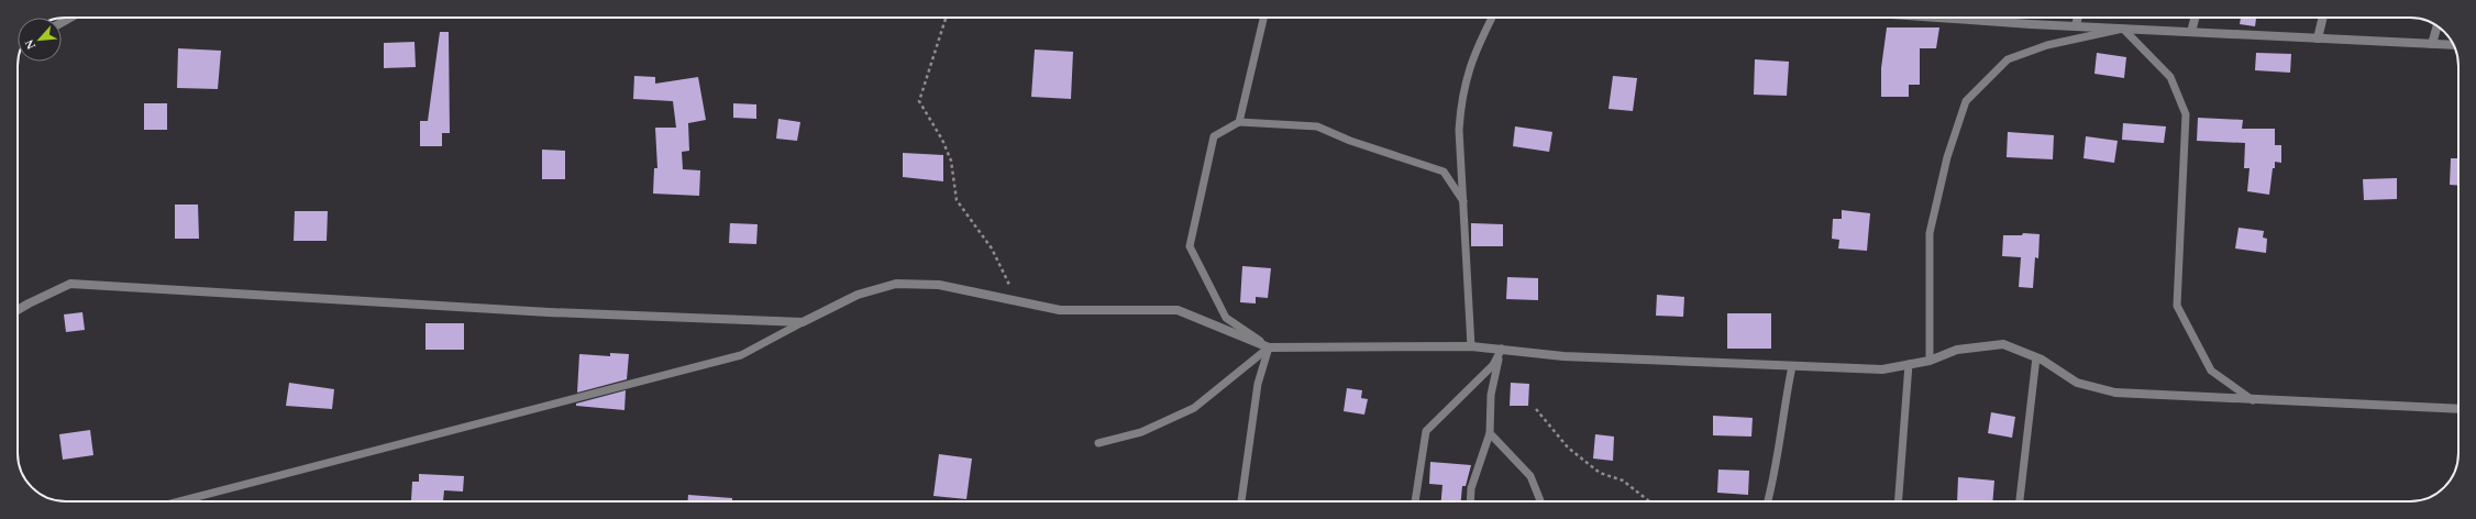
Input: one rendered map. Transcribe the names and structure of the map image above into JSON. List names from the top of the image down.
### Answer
{
  "north": "bottom left"
}
